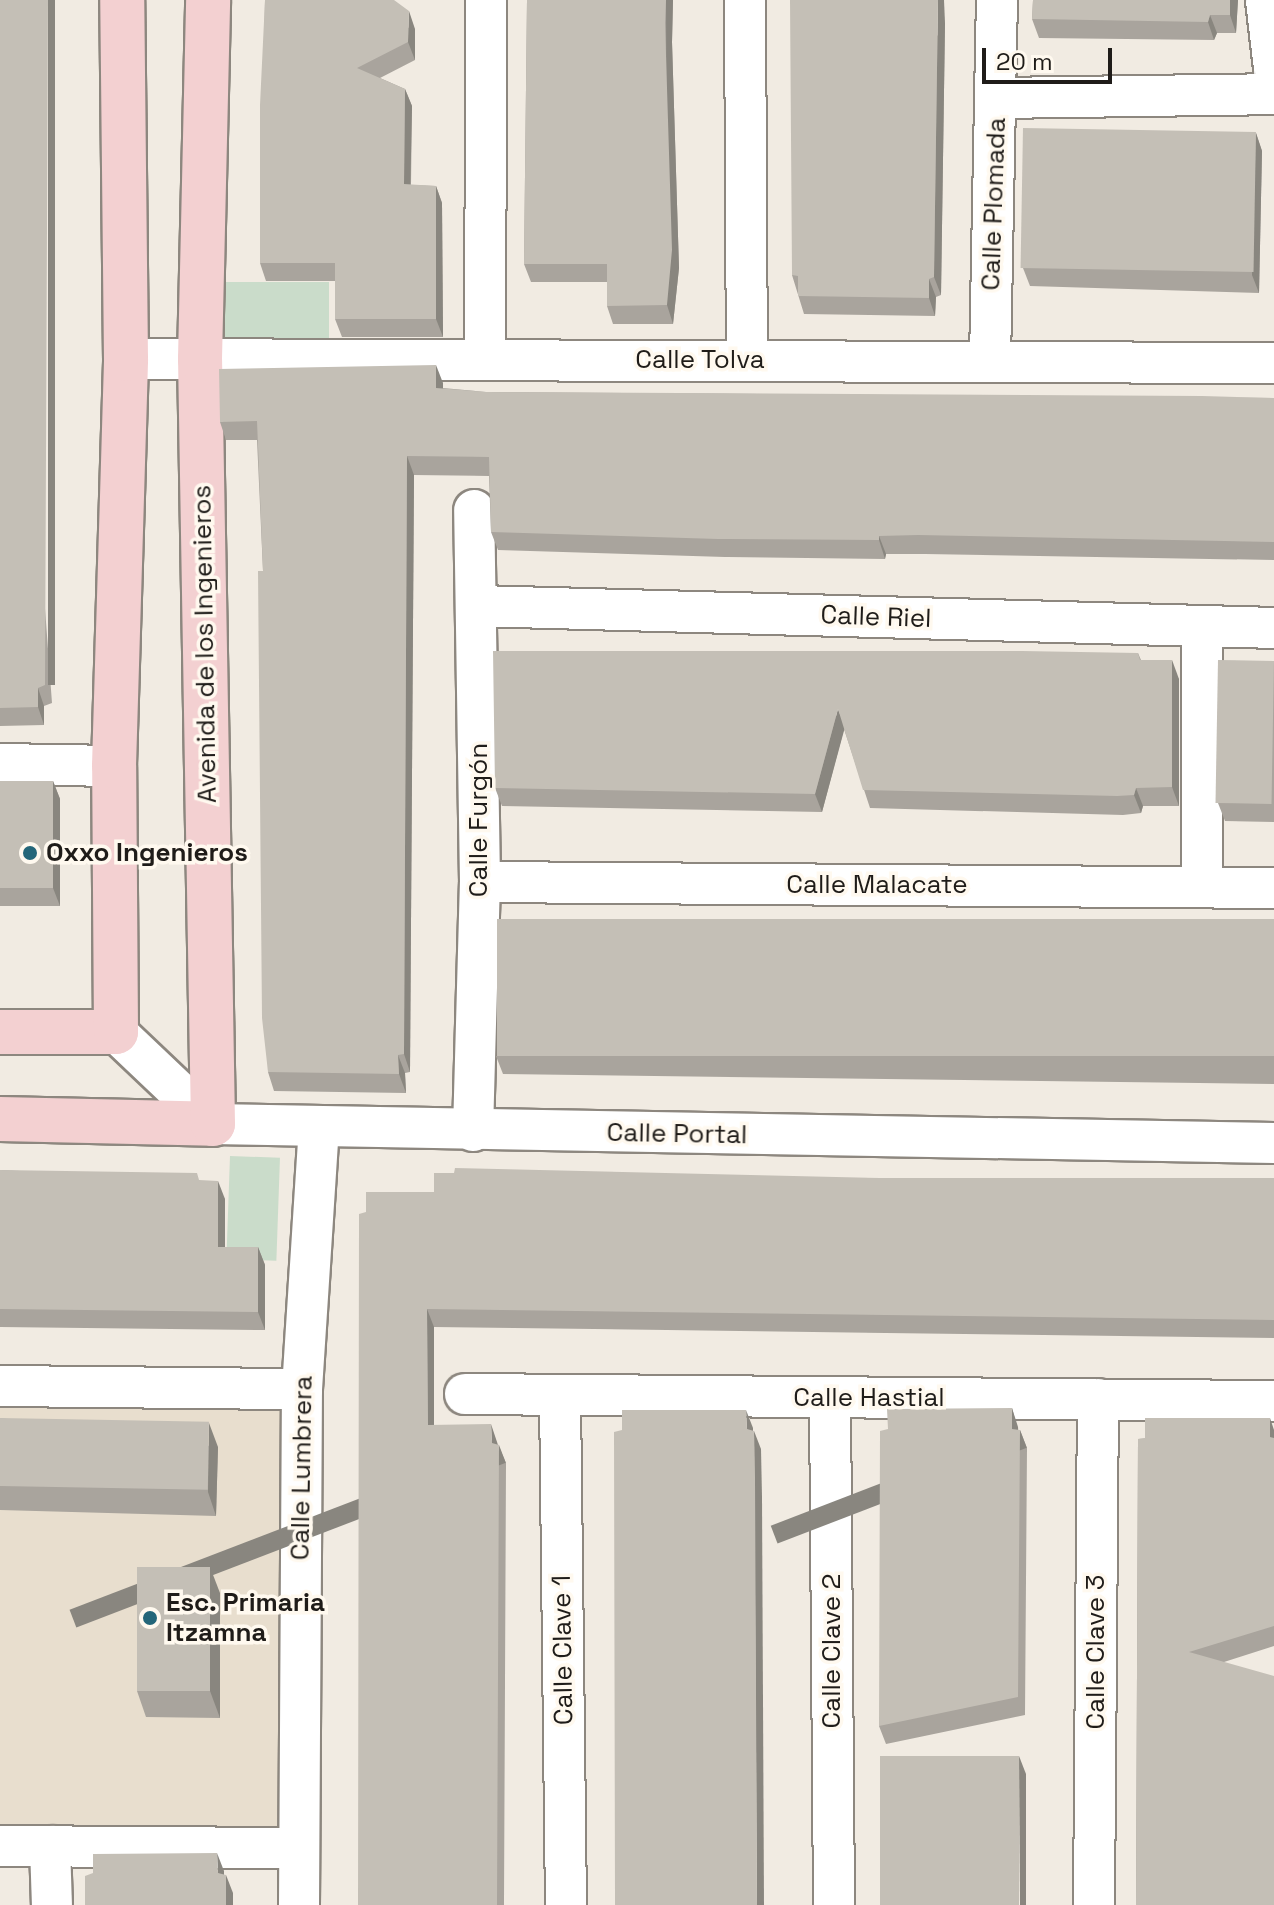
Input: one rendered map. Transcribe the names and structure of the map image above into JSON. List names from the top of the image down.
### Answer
{
  "streets": {
    "street": [
      "Calle Plomada",
      "Calle Tolva",
      "Calle Riel",
      "Avenida de los Ingenieros",
      "Calle Furgón",
      "Calle Malacate",
      "Calle Portal",
      "Calle Hastial",
      "Calle Lumbrera",
      "Calle Clave 1",
      "Calle Clave 2",
      "Calle Clave 3"
    ]
  },
  "crossings": [
    ["Calle Plomada", "Calle Tolva"],
    ["Calle Tolva", "Avenida de los Ingenieros"],
    ["Calle Riel", "Calle Furgón"],
    ["Avenida de los Ingenieros", "Calle Portal"],
    ["Calle Furgón", "Calle Malacate"],
    ["Calle Furgón", "Calle Portal"],
    ["Calle Portal", "Calle Lumbrera"],
    ["Calle Hastial", "Calle Clave 1"],
    ["Calle Hastial", "Calle Clave 2"],
    ["Calle Hastial", "Calle Clave 3"]
  ],
  "places": ["Oxxo Ingenieros", "Esc. Primaria Itzamna"],
  "scale_bar": "20 m"
}
